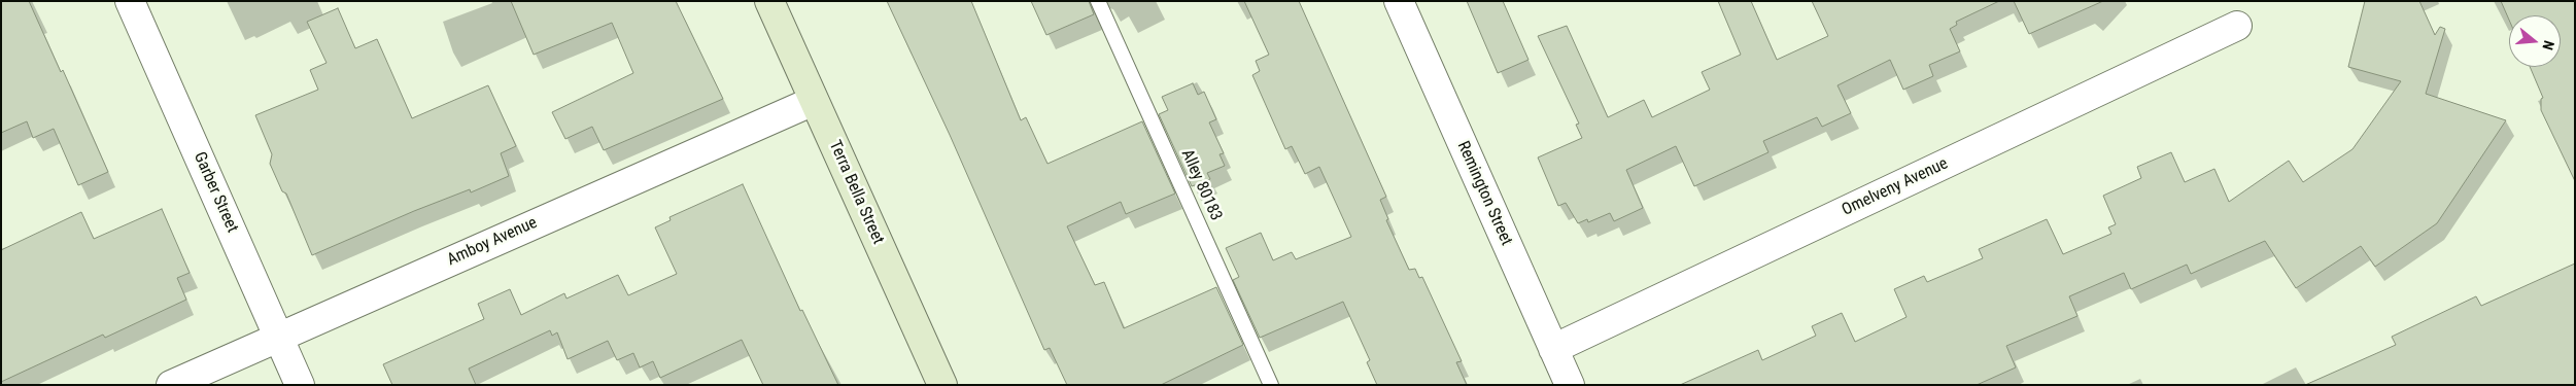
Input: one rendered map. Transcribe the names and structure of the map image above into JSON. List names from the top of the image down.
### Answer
{
  "streets": {
    "main road": ["Terra Bella Street"],
    "street": [
      "Omelveny Avenue",
      "Garber Street",
      "Remington Street",
      "Amboy Avenue"
    ],
    "lane": ["Alley 80183"]
  },
  "crossings": [
    ["Omelveny Avenue", "Remington Street"],
    ["Garber Street", "Amboy Avenue"],
    ["Terra Bella Street", "Amboy Avenue"]
  ],
  "north": "right"
}
